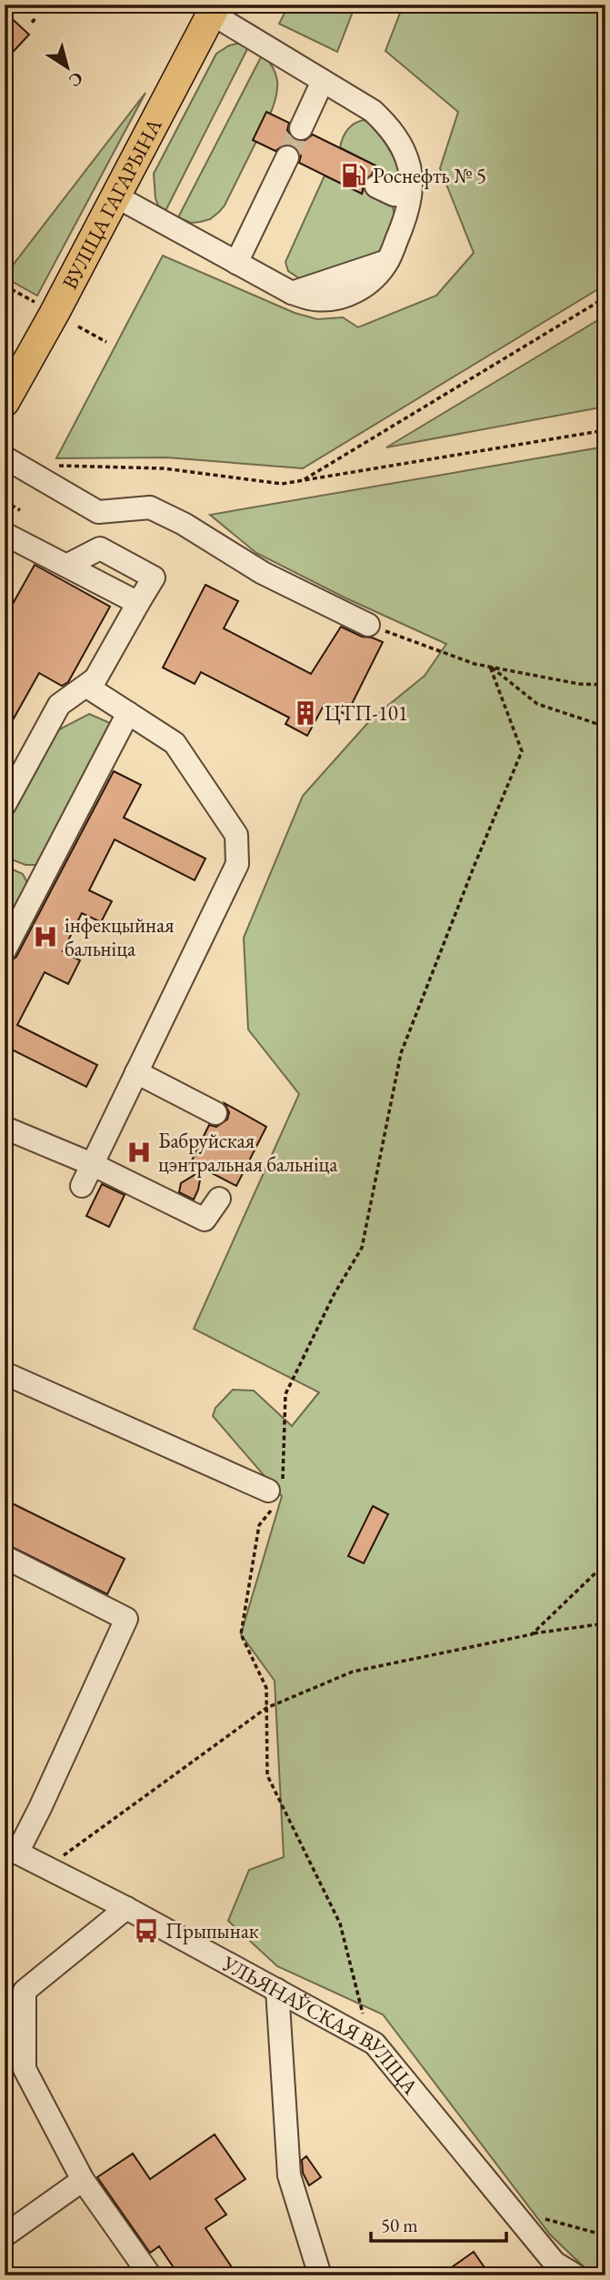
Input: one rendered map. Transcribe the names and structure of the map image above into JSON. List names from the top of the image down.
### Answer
{
  "streets": {
    "main road": ["ВУЛІЦА ГАГАРЫНА"],
    "street": ["УЛЬЯНАЎСКАЯ ВУЛІЦА"]
  },
  "places": {
    "fuel station": ["Роснефть № 5"],
    "building": ["ЦТП-101"],
    "hospital": ["інфекцыйная бальніца", "Бабруйская цэнтральная бальніца"],
    "bus stop": ["Прыпынак"]
  },
  "scale_bar": "50 m",
  "north": "bottom right"
}
